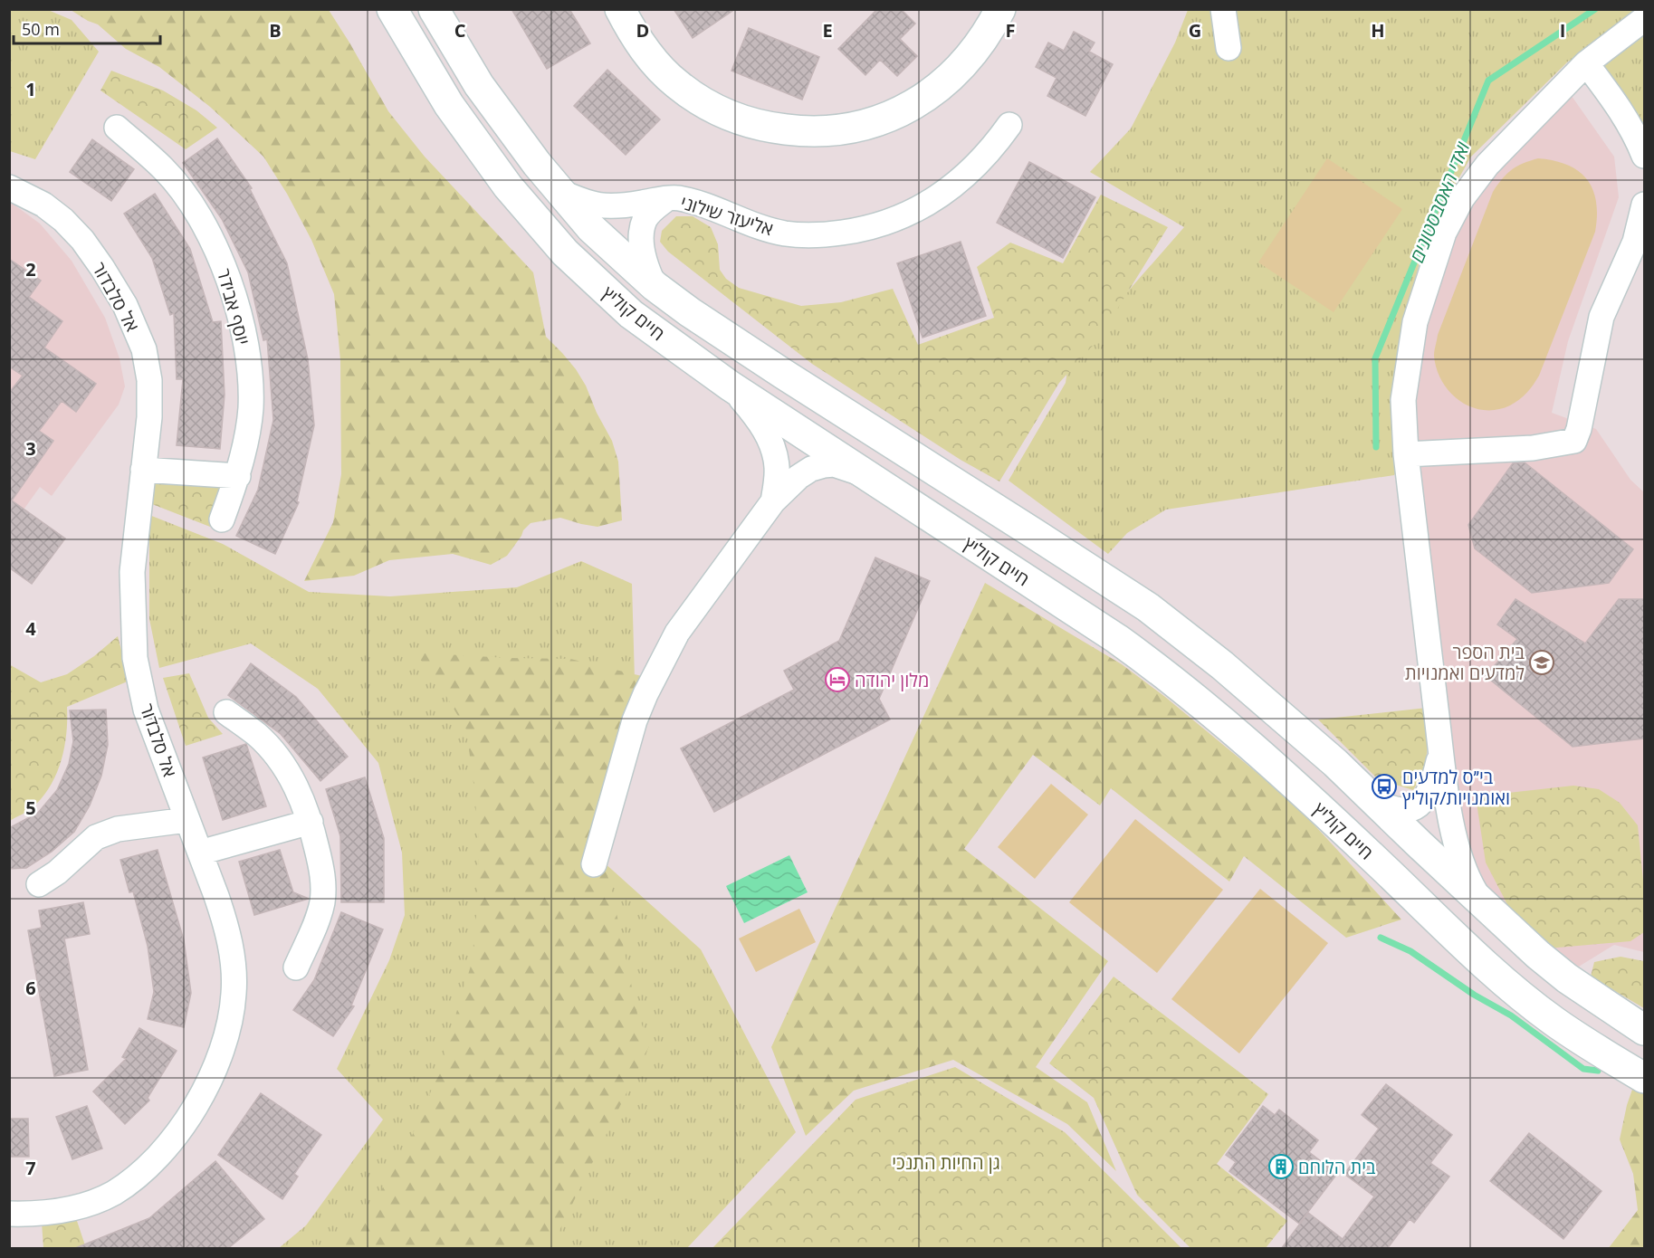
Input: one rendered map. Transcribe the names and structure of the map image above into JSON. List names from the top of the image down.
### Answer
{
  "streets": {
    "main road": ["חיים קוליץ"],
    "street": ["אליעזר שילוני", "אל סלבדור", "יוסף אבידר"]
  },
  "crossings": [
    ["אליעזר שילוני", "חיים קוליץ"]
  ],
  "water": ["ואדי האסבסטונים"],
  "parks": ["גן החיות התנכי"],
  "places": {
    "school or university": ["בית הספר למדעים ואמנויות"],
    "hotel": ["מלון יהודה"],
    "bus stop": ["בי״ס למדעים ואומנויות/קוליץ"],
    "building": ["בית הלוחם"]
  },
  "scale_bar": "50 m",
  "grid": {
    "columns": [
      "B",
      "C",
      "D",
      "E",
      "F",
      "G",
      "H",
      "I"
    ],
    "rows": [
      "1",
      "2",
      "3",
      "4",
      "5",
      "6",
      "7"
    ]
  }
}
